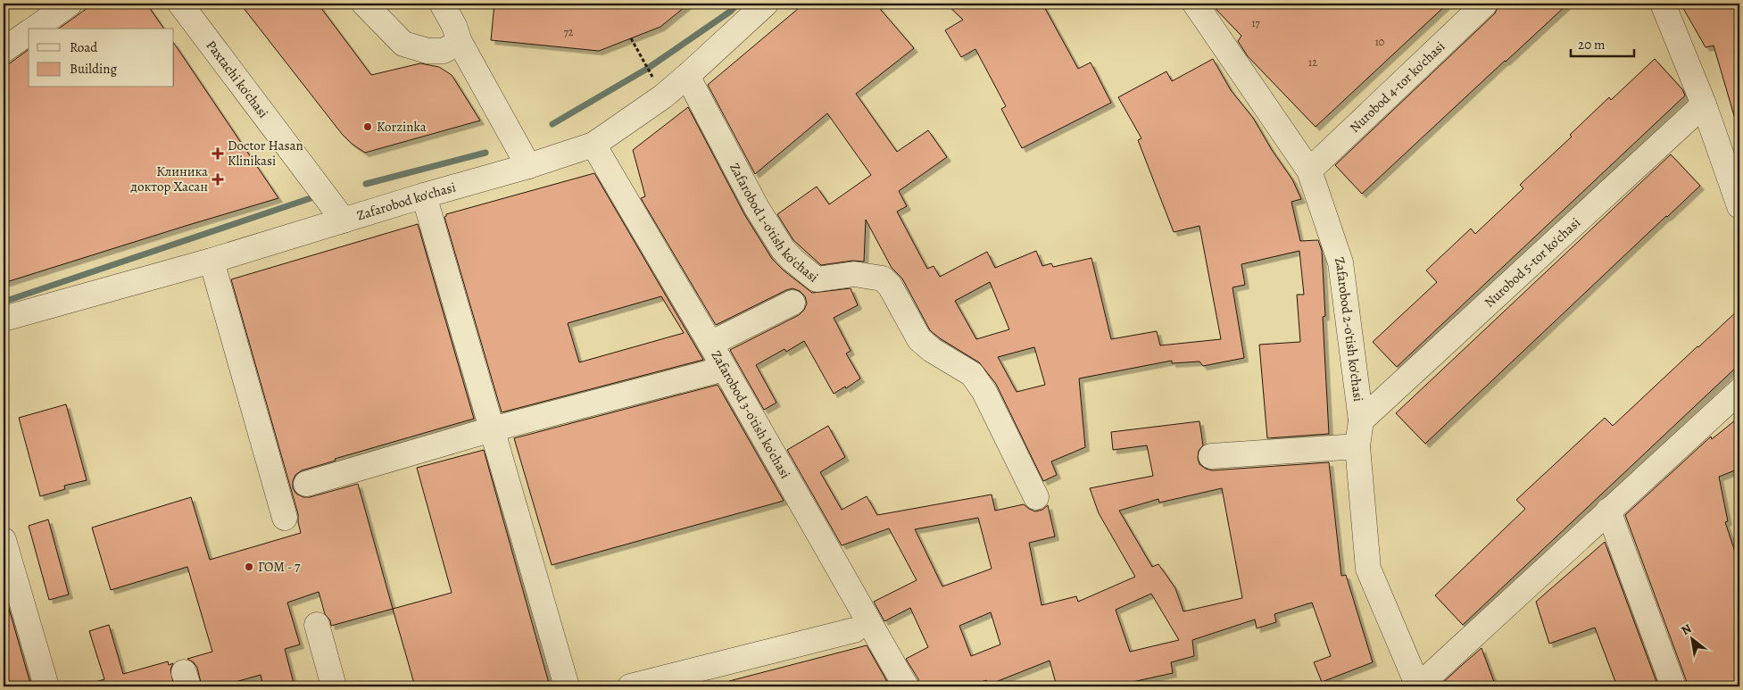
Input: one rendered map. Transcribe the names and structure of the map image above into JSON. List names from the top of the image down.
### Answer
{
  "streets": {
    "street": [
      "Paxtachi ko'chasi",
      "Nurobod 4-tor ko'chasi",
      "Zafarobod ko'chasi",
      "Zafarobod 1-o'tish ko'chasi",
      "Nurobod 5-tor ko'chasi",
      "Zafarobod 2-o'tish ko'chasi",
      "Zafarobod 3-o'tish ko'chasi"
    ]
  },
  "crossings": [
    ["Paxtachi ko'chasi", "Zafarobod ko'chasi"],
    ["Nurobod 4-tor ko'chasi", "Zafarobod 2-o'tish ko'chasi"],
    ["Zafarobod ko'chasi", "Zafarobod 1-o'tish ko'chasi"],
    ["Zafarobod ko'chasi", "Zafarobod 3-o'tish ko'chasi"],
    ["Nurobod 5-tor ko'chasi", "Zafarobod 2-o'tish ko'chasi"]
  ],
  "places": {
    "other": ["Korzinka", "ГОМ - 7"],
    "health": ["Doctor Hasan Klinikasi", "Клиника доктор Хасан"]
  },
  "house_numbers": [
    "17",
    "72",
    "10",
    "12"
  ],
  "legend": ["Road", "Building"],
  "scale_bar": "20 m",
  "north": "top left"
}
